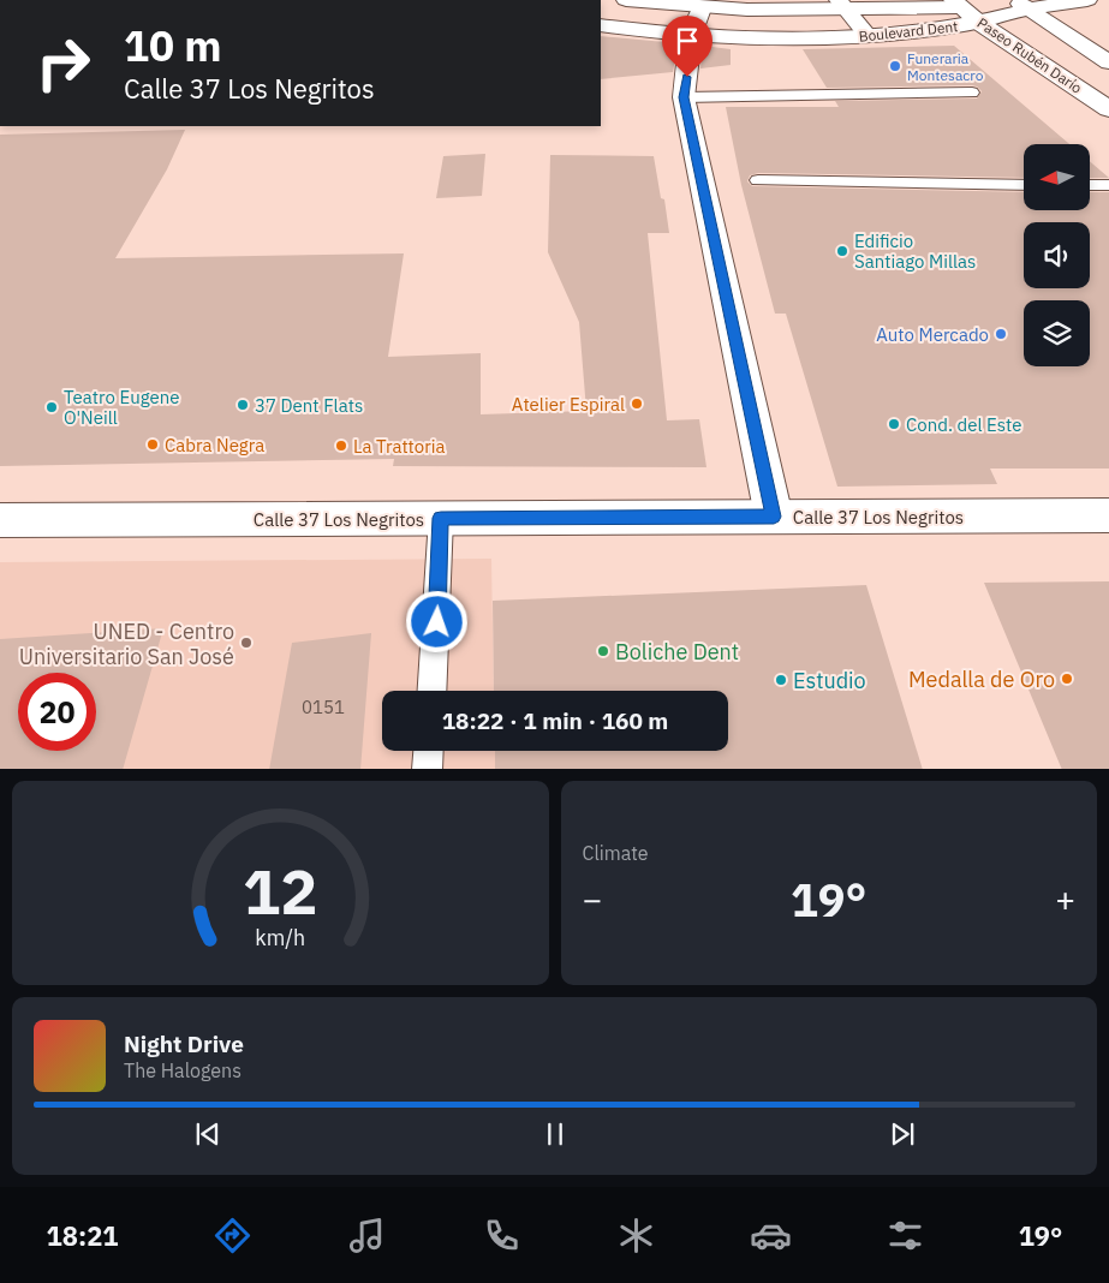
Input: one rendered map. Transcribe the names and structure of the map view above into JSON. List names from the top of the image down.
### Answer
{
  "streets": {
    "main road": ["Boulevard Dent", "Paseo Rubén Darío", "Calle 37 Los Negritos"]
  },
  "crossings": [
    ["Boulevard Dent", "Paseo Rubén Darío"]
  ],
  "places": [
    "Funeraria Montesacro",
    "Edificio Santiago Millas",
    "Auto Mercado",
    "Atelier Espiral",
    "37 Dent Flats",
    "Teatro Eugene O'Neill",
    "Cond. del Este",
    "Cabra Negra",
    "La Trattoria",
    "UNED - Centro Universitario San José",
    "Boliche Dent",
    "Medalla de Oro",
    "Estudio"
  ],
  "house_numbers": ["0151"],
  "north": "left",
  "page": {
    "turn": ["10 m", "Calle 37 Los Negritos"],
    "limit": "20",
    "trip": "18:22 · 1 min · 160 m",
    "tile": "Climate",
    "heat": ["−", "19°", "+"],
    "song": ["Night Drive", "The Halogens"],
    "tabs": ["18:21", "19°"],
    "gauge": ["12", "km/h"]
  }
}
